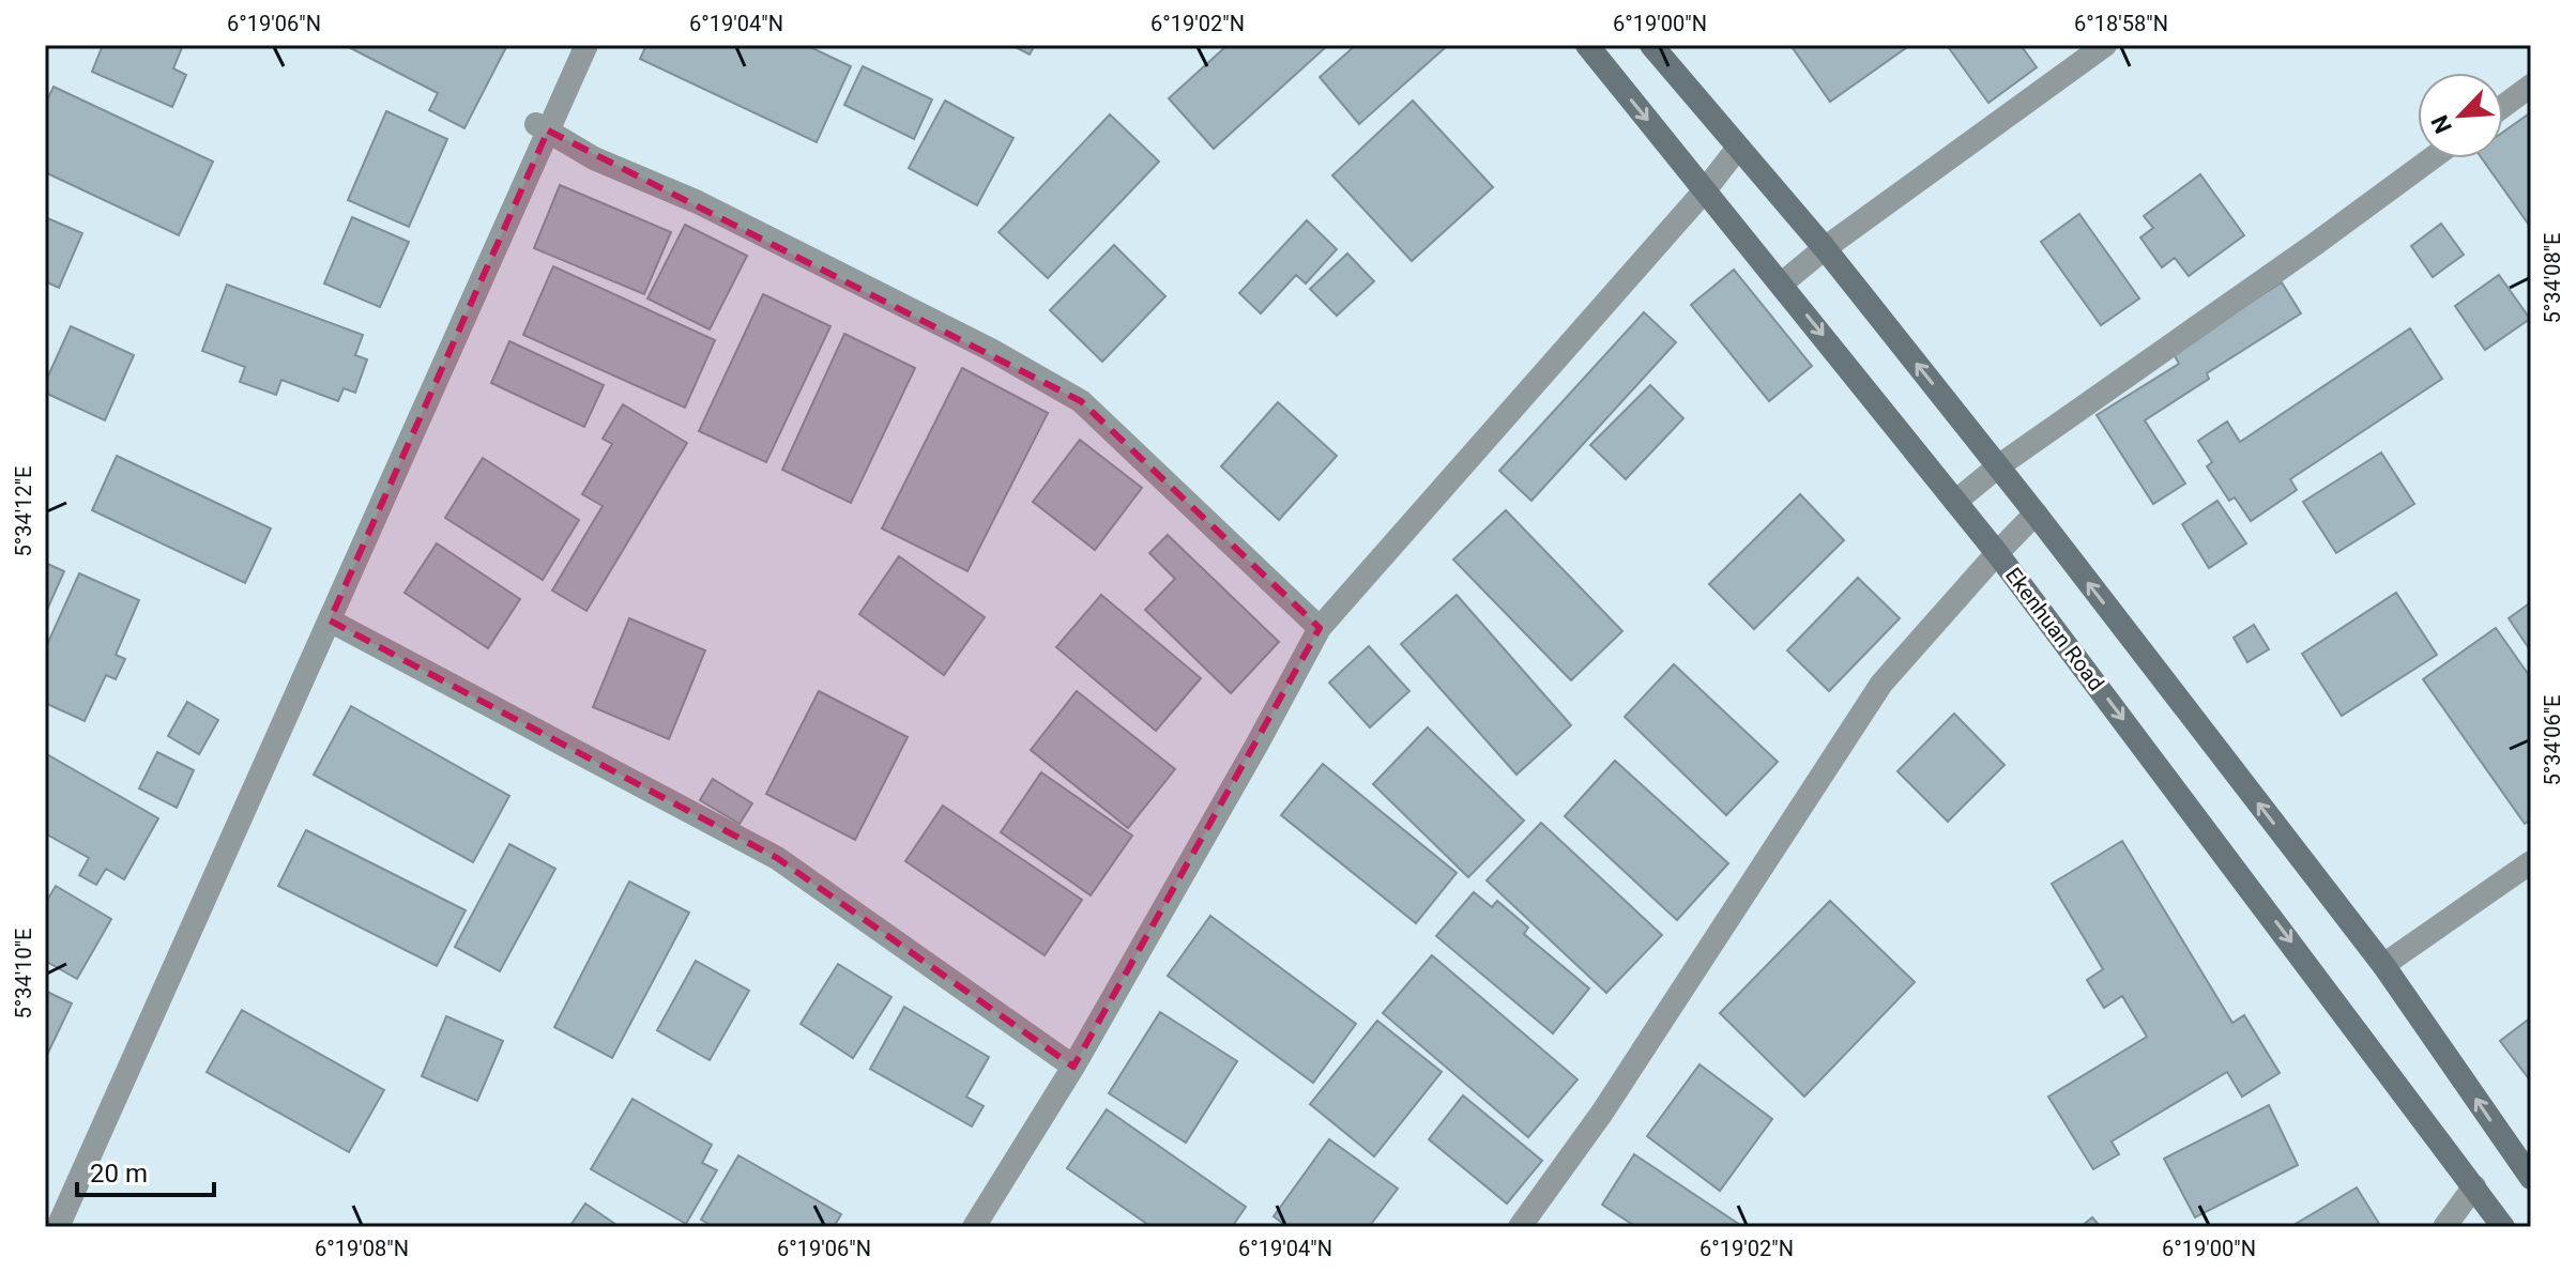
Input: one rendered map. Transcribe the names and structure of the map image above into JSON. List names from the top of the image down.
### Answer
{
  "streets": {
    "main road": ["Ekenhuan Road"]
  },
  "scale_bar": "20 m",
  "north": "bottom left",
  "coordinates": [
    "6°19'06\"N",
    "6°19'04\"N",
    "6°19'02\"N",
    "6°19'00\"N",
    "6°18'58\"N",
    "5°34'08\"E",
    "5°34'12\"E",
    "5°34'06\"E",
    "5°34'10\"E",
    "6°19'08\"N"
  ]
}
